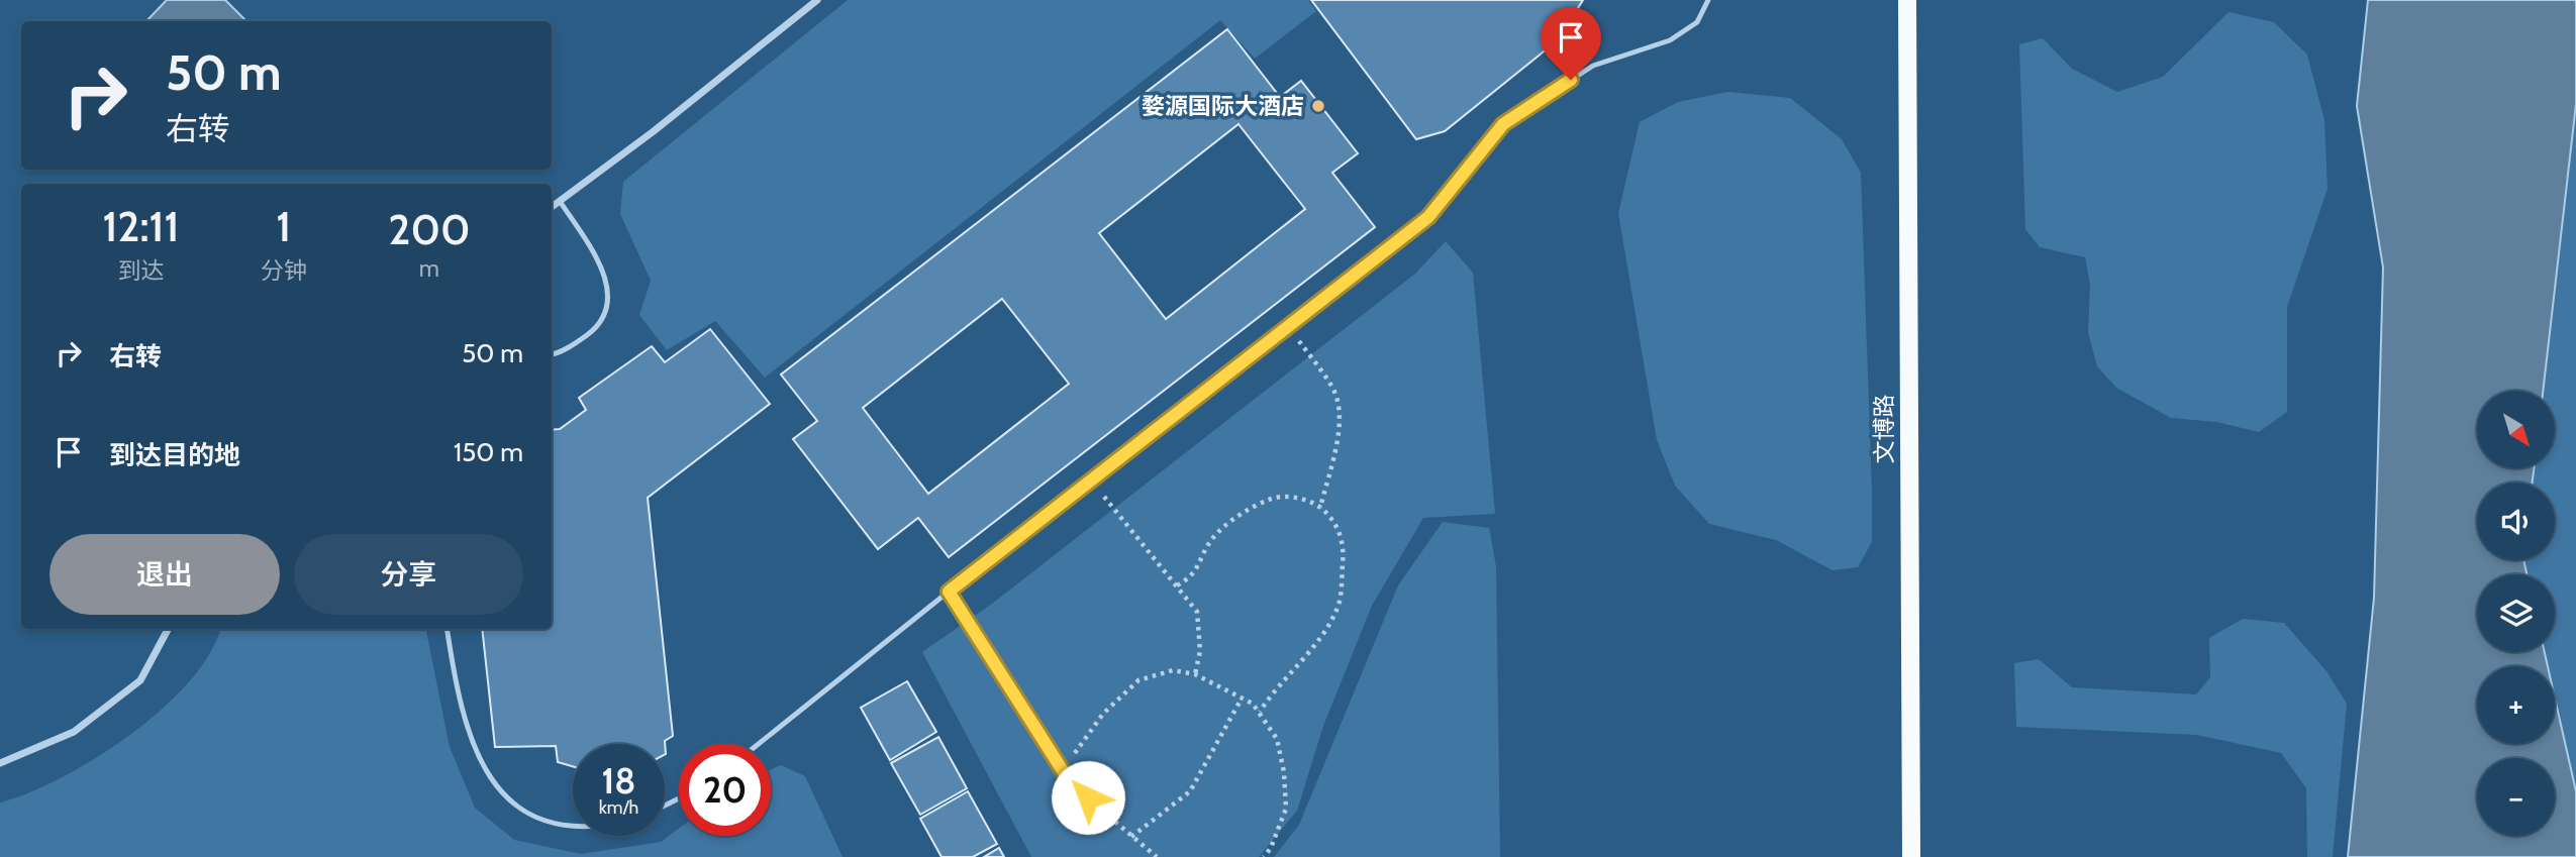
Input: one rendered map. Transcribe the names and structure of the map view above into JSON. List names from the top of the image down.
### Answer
{
  "streets": {
    "main road": ["文博路"]
  },
  "places": ["婺源国际大酒店"],
  "north": "bottom right",
  "page": {
    "turn": ["50 m", "右转"],
    "eta": [
      "12:11",
      "到达",
      "1",
      "分钟",
      "200",
      "m"
    ],
    "list": [
      {
        "name": "右转",
        "value": "50 m"
      },
      {
        "name": "到达目的地",
        "value": "150 m"
      }
    ],
    "map_buttons": ["+", "−"],
    "buttons": ["退出", "分享"],
    "speed": "18 km/h",
    "limit": "20"
  }
}
